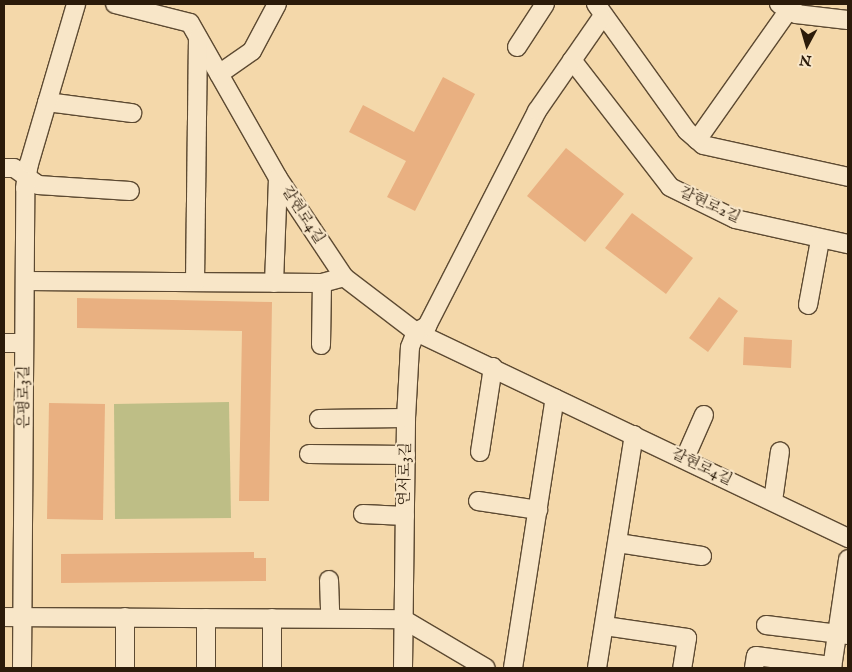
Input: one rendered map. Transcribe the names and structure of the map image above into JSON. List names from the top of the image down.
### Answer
{
  "streets": {
    "street": [
      "갈현로2길",
      "갈현로4길",
      "은평로3길",
      "연서로3길"
    ]
  },
  "crossings": [
    ["갈현로4길", "연서로3길"]
  ],
  "north": "bottom"
}
